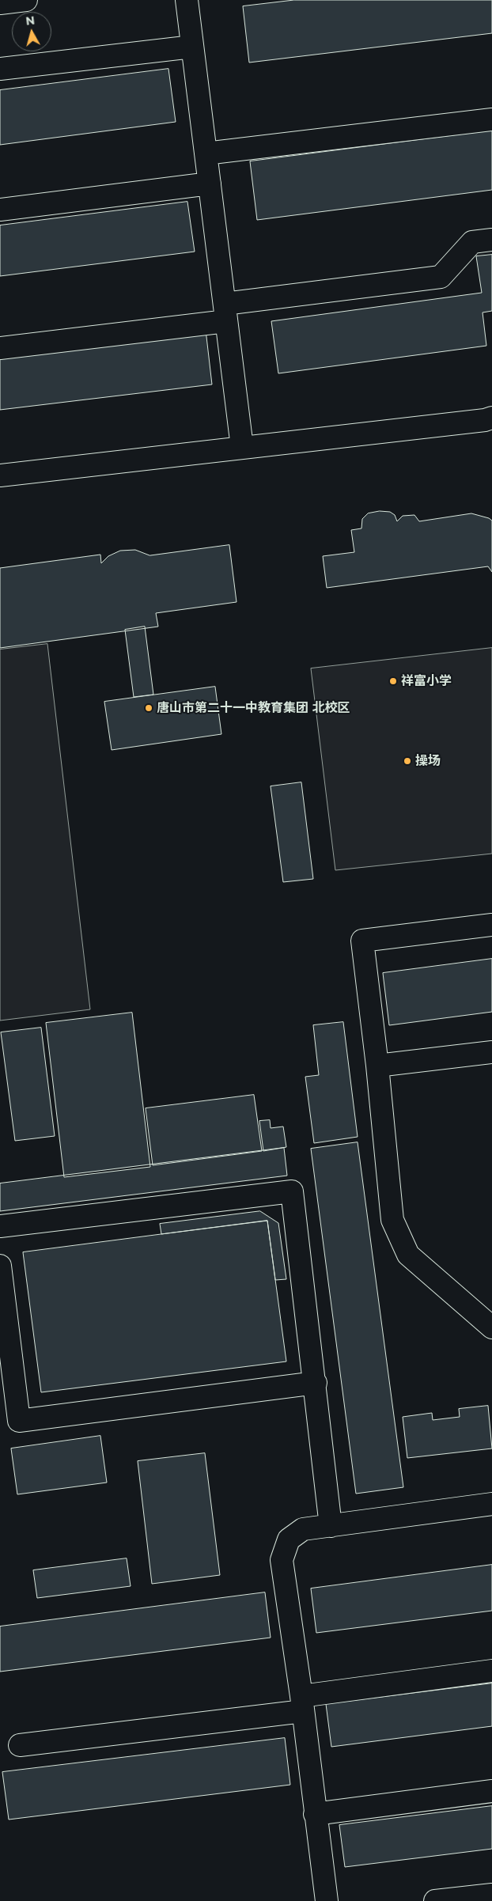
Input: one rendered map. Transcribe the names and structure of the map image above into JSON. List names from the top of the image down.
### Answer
{
  "places": ["祥富小学", "唐山市第二十一中教育集团 北校区", "操场"],
  "north": "top"
}
